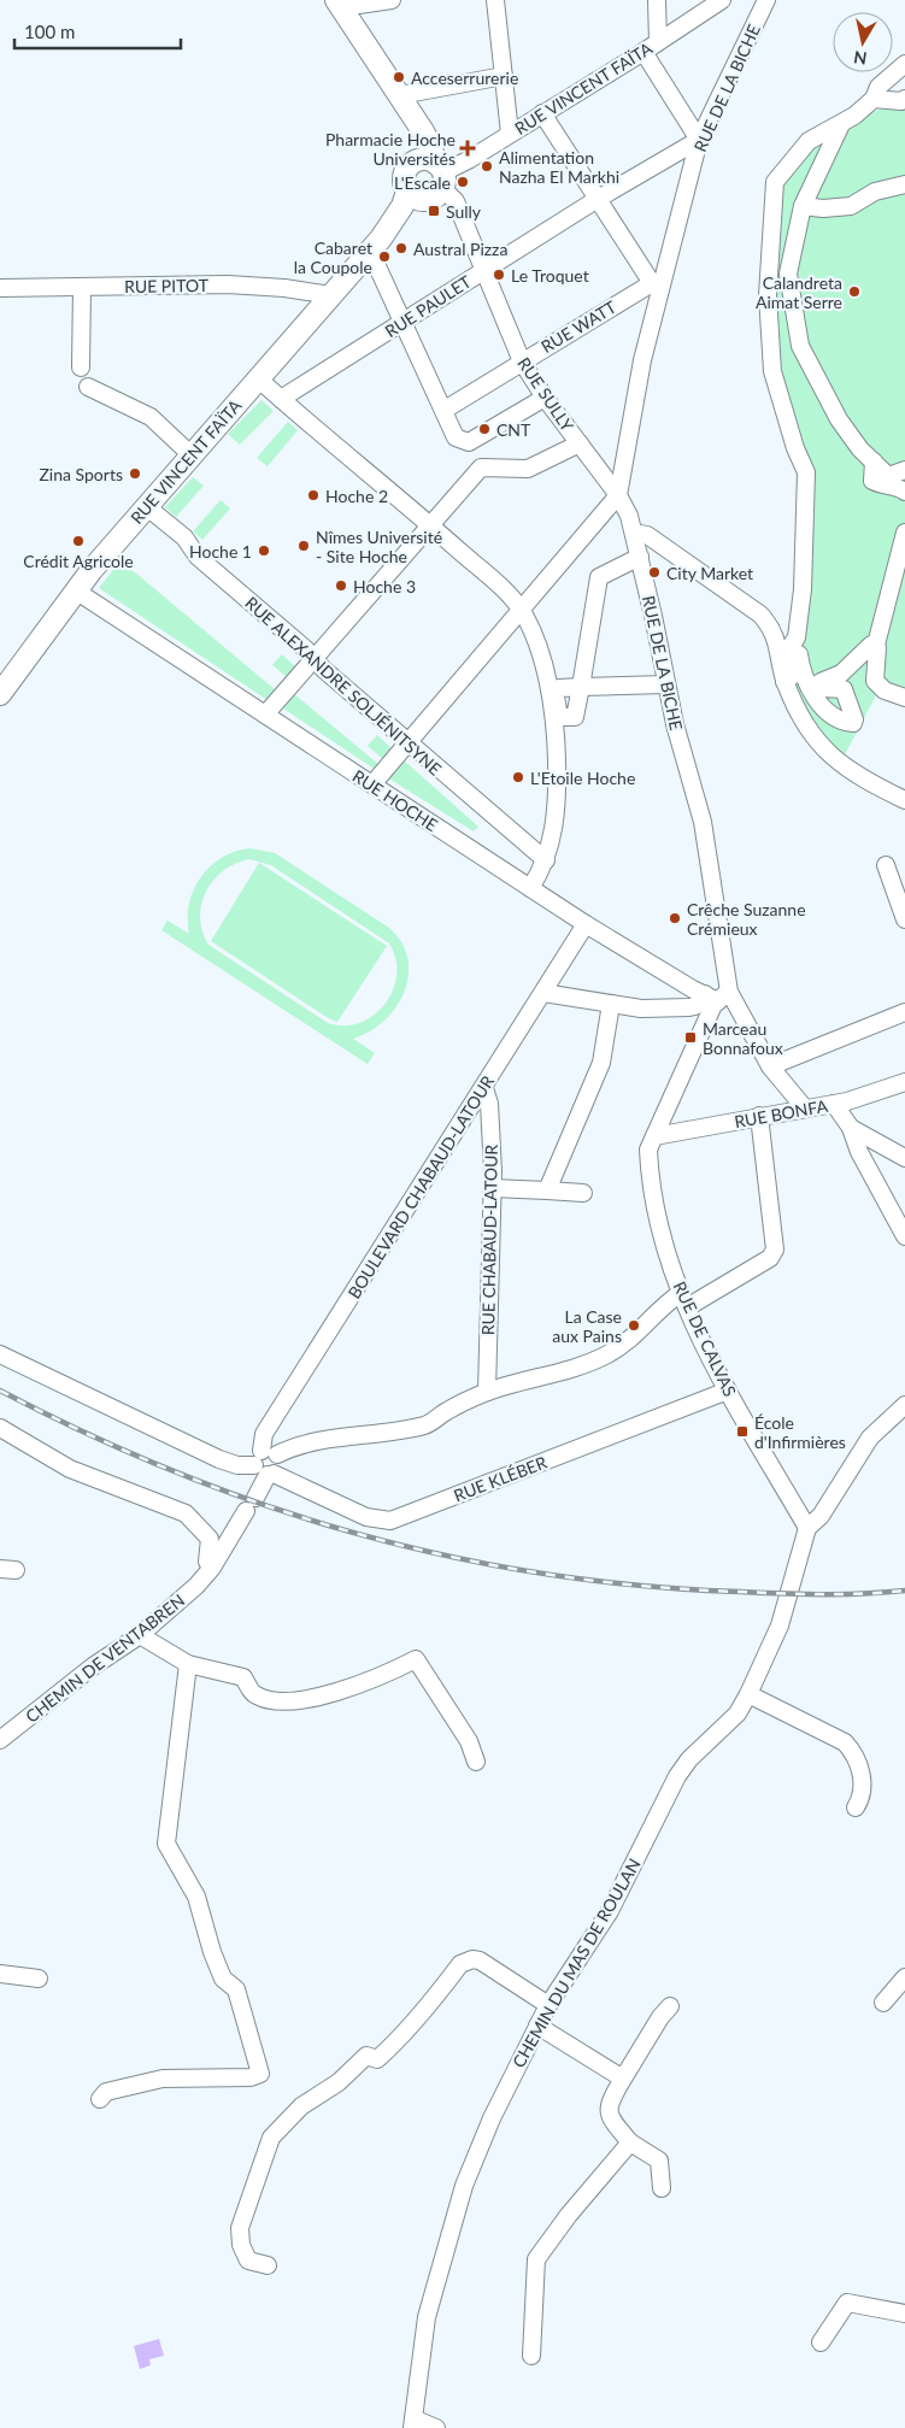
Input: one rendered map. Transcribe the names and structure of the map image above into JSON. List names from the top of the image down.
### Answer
{
  "streets": {
    "main road": ["RUE VINCENT FAÏTA", "RUE SULLY"],
    "street": [
      "RUE DE LA BICHE",
      "RUE PITOT",
      "RUE PAULET",
      "RUE WATT",
      "RUE ALEXANDRE SOLJÉNITSYNE",
      "RUE HOCHE",
      "RUE BONFA",
      "BOULEVARD CHABAUD-LATOUR",
      "RUE CHABAUD-LATOUR",
      "RUE DE CALVAS",
      "RUE KLÉBER",
      "CHEMIN DE VENTABREN",
      "CHEMIN DU MAS DE ROULAN"
    ]
  },
  "crossings": [
    ["RUE VINCENT FAÏTA", "RUE PITOT"],
    ["RUE VINCENT FAÏTA", "RUE SULLY"],
    ["RUE VINCENT FAÏTA", "RUE ALEXANDRE SOLJÉNITSYNE"],
    ["RUE VINCENT FAÏTA", "RUE HOCHE"],
    ["RUE DE LA BICHE", "RUE PAULET"],
    ["RUE DE LA BICHE", "RUE WATT"],
    ["RUE DE LA BICHE", "RUE SULLY"],
    ["RUE DE LA BICHE", "RUE HOCHE"],
    ["RUE DE LA BICHE", "RUE BONFA"],
    ["RUE DE LA BICHE", "RUE DE CALVAS"],
    ["RUE PAULET", "RUE SULLY"],
    ["RUE WATT", "RUE SULLY"],
    ["RUE HOCHE", "BOULEVARD CHABAUD-LATOUR"],
    ["RUE HOCHE", "RUE DE CALVAS"],
    ["RUE BONFA", "RUE DE CALVAS"],
    ["BOULEVARD CHABAUD-LATOUR", "RUE CHABAUD-LATOUR"],
    ["BOULEVARD CHABAUD-LATOUR", "RUE KLÉBER"],
    ["RUE DE CALVAS", "RUE KLÉBER"],
    ["RUE DE CALVAS", "CHEMIN DU MAS DE ROULAN"]
  ],
  "places": {
    "other": [
      "Acceserrurerie",
      "Alimentation Nazha El Markhi",
      "L'Escale",
      "Austral Pizza",
      "Cabaret la Coupole",
      "Le Troquet",
      "Calandreta Aimat Serre",
      "CNT",
      "Zina Sports",
      "Hoche 2",
      "Crédit Agricole",
      "Nîmes Université - Site Hoche",
      "Hoche 1",
      "City Market",
      "Hoche 3",
      "L'Etoile Hoche",
      "Crêche Suzanne Crémieux",
      "La Case aux Pains"
    ],
    "health": ["Pharmacie Hoche Universités"],
    "transit": ["Sully", "Marceau Bonnafoux", "École d'Infirmières"]
  },
  "scale_bar": "100 m",
  "north": "bottom"
}
